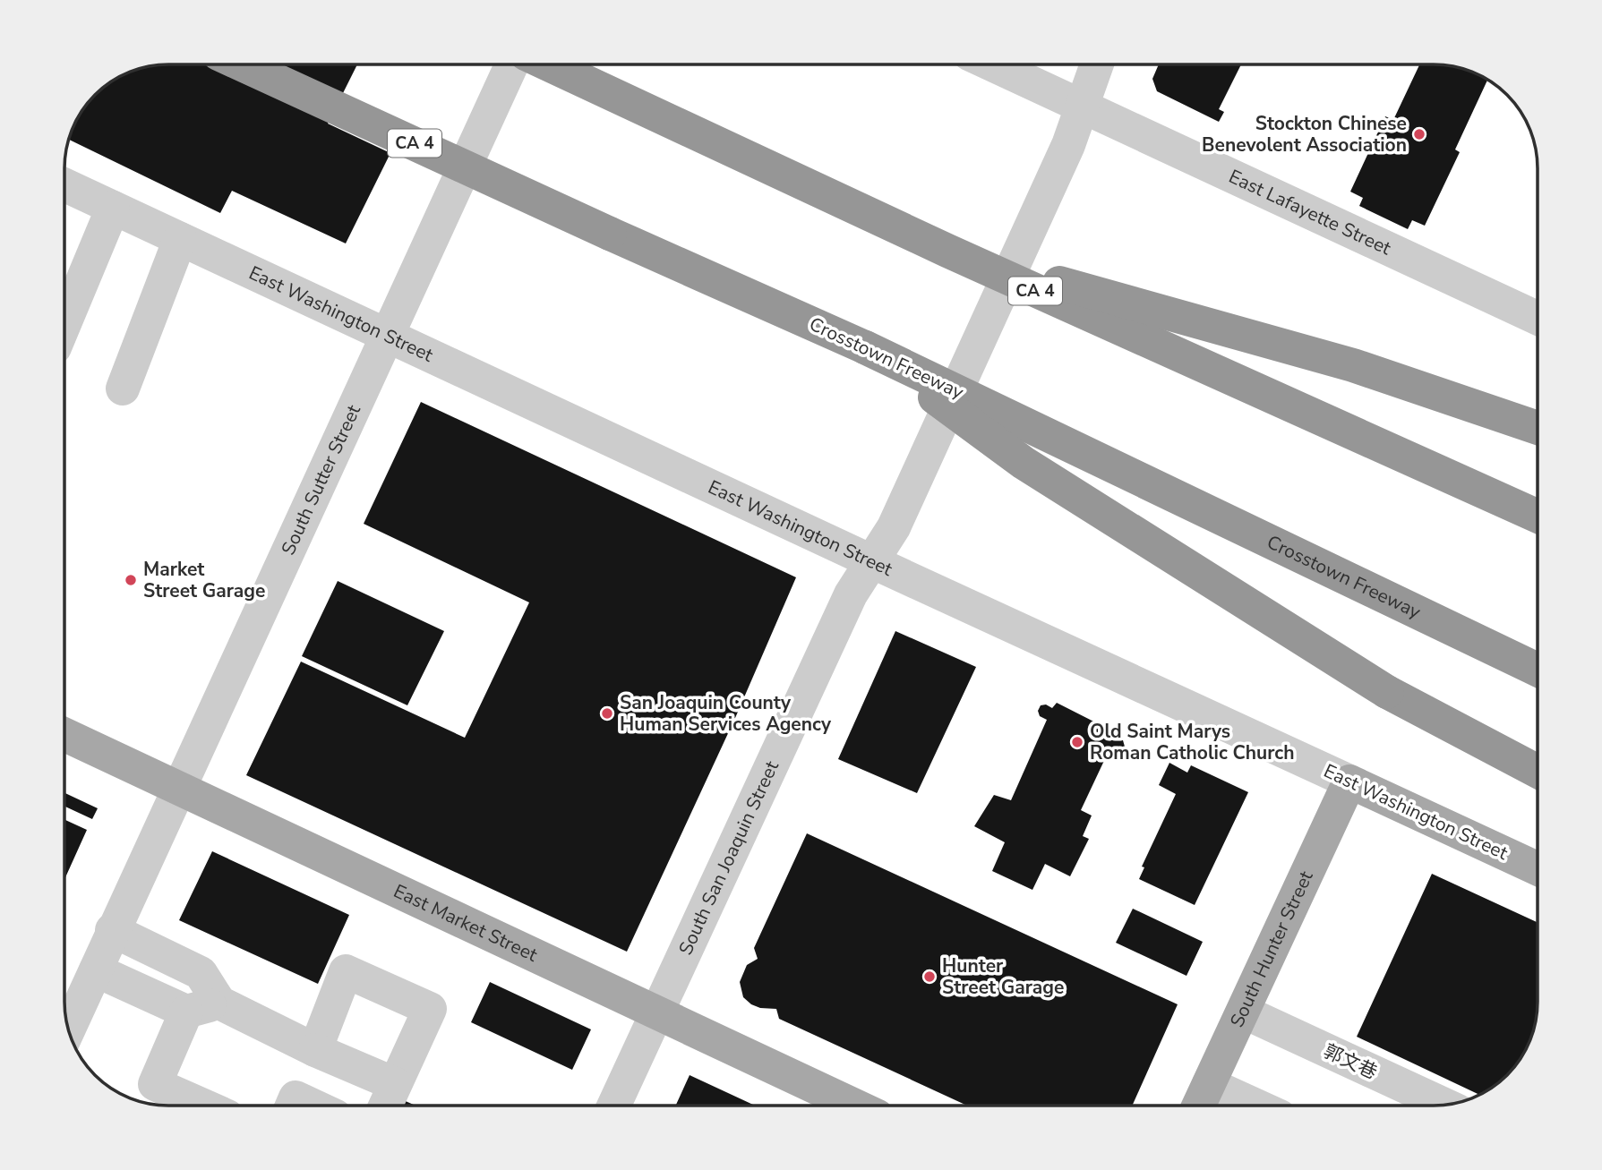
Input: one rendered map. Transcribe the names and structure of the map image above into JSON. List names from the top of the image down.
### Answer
{
  "streets": {
    "highway": ["CA 4", "Crosstown Freeway"],
    "main road": ["East Washington Street", "East Market Street", "South Hunter Street"],
    "street": [
      "East Lafayette Street",
      "South Sutter Street",
      "South San Joaquin Street",
      "郭文巷"
    ]
  },
  "crossings": [
    ["East Lafayette Street", "South San Joaquin Street"],
    ["East Washington Street", "South Sutter Street"],
    ["East Washington Street", "South San Joaquin Street"],
    ["East Washington Street", "South Hunter Street"],
    ["South Sutter Street", "East Market Street"],
    ["South San Joaquin Street", "East Market Street"],
    ["South Hunter Street", "郭文巷"]
  ],
  "places": [
    "Stockton Chinese Benevolent Association",
    "Market Street Garage",
    "San Joaquin County Human Services Agency",
    "Old Saint Marys Roman Catholic Church",
    "Hunter Street Garage"
  ]
}
